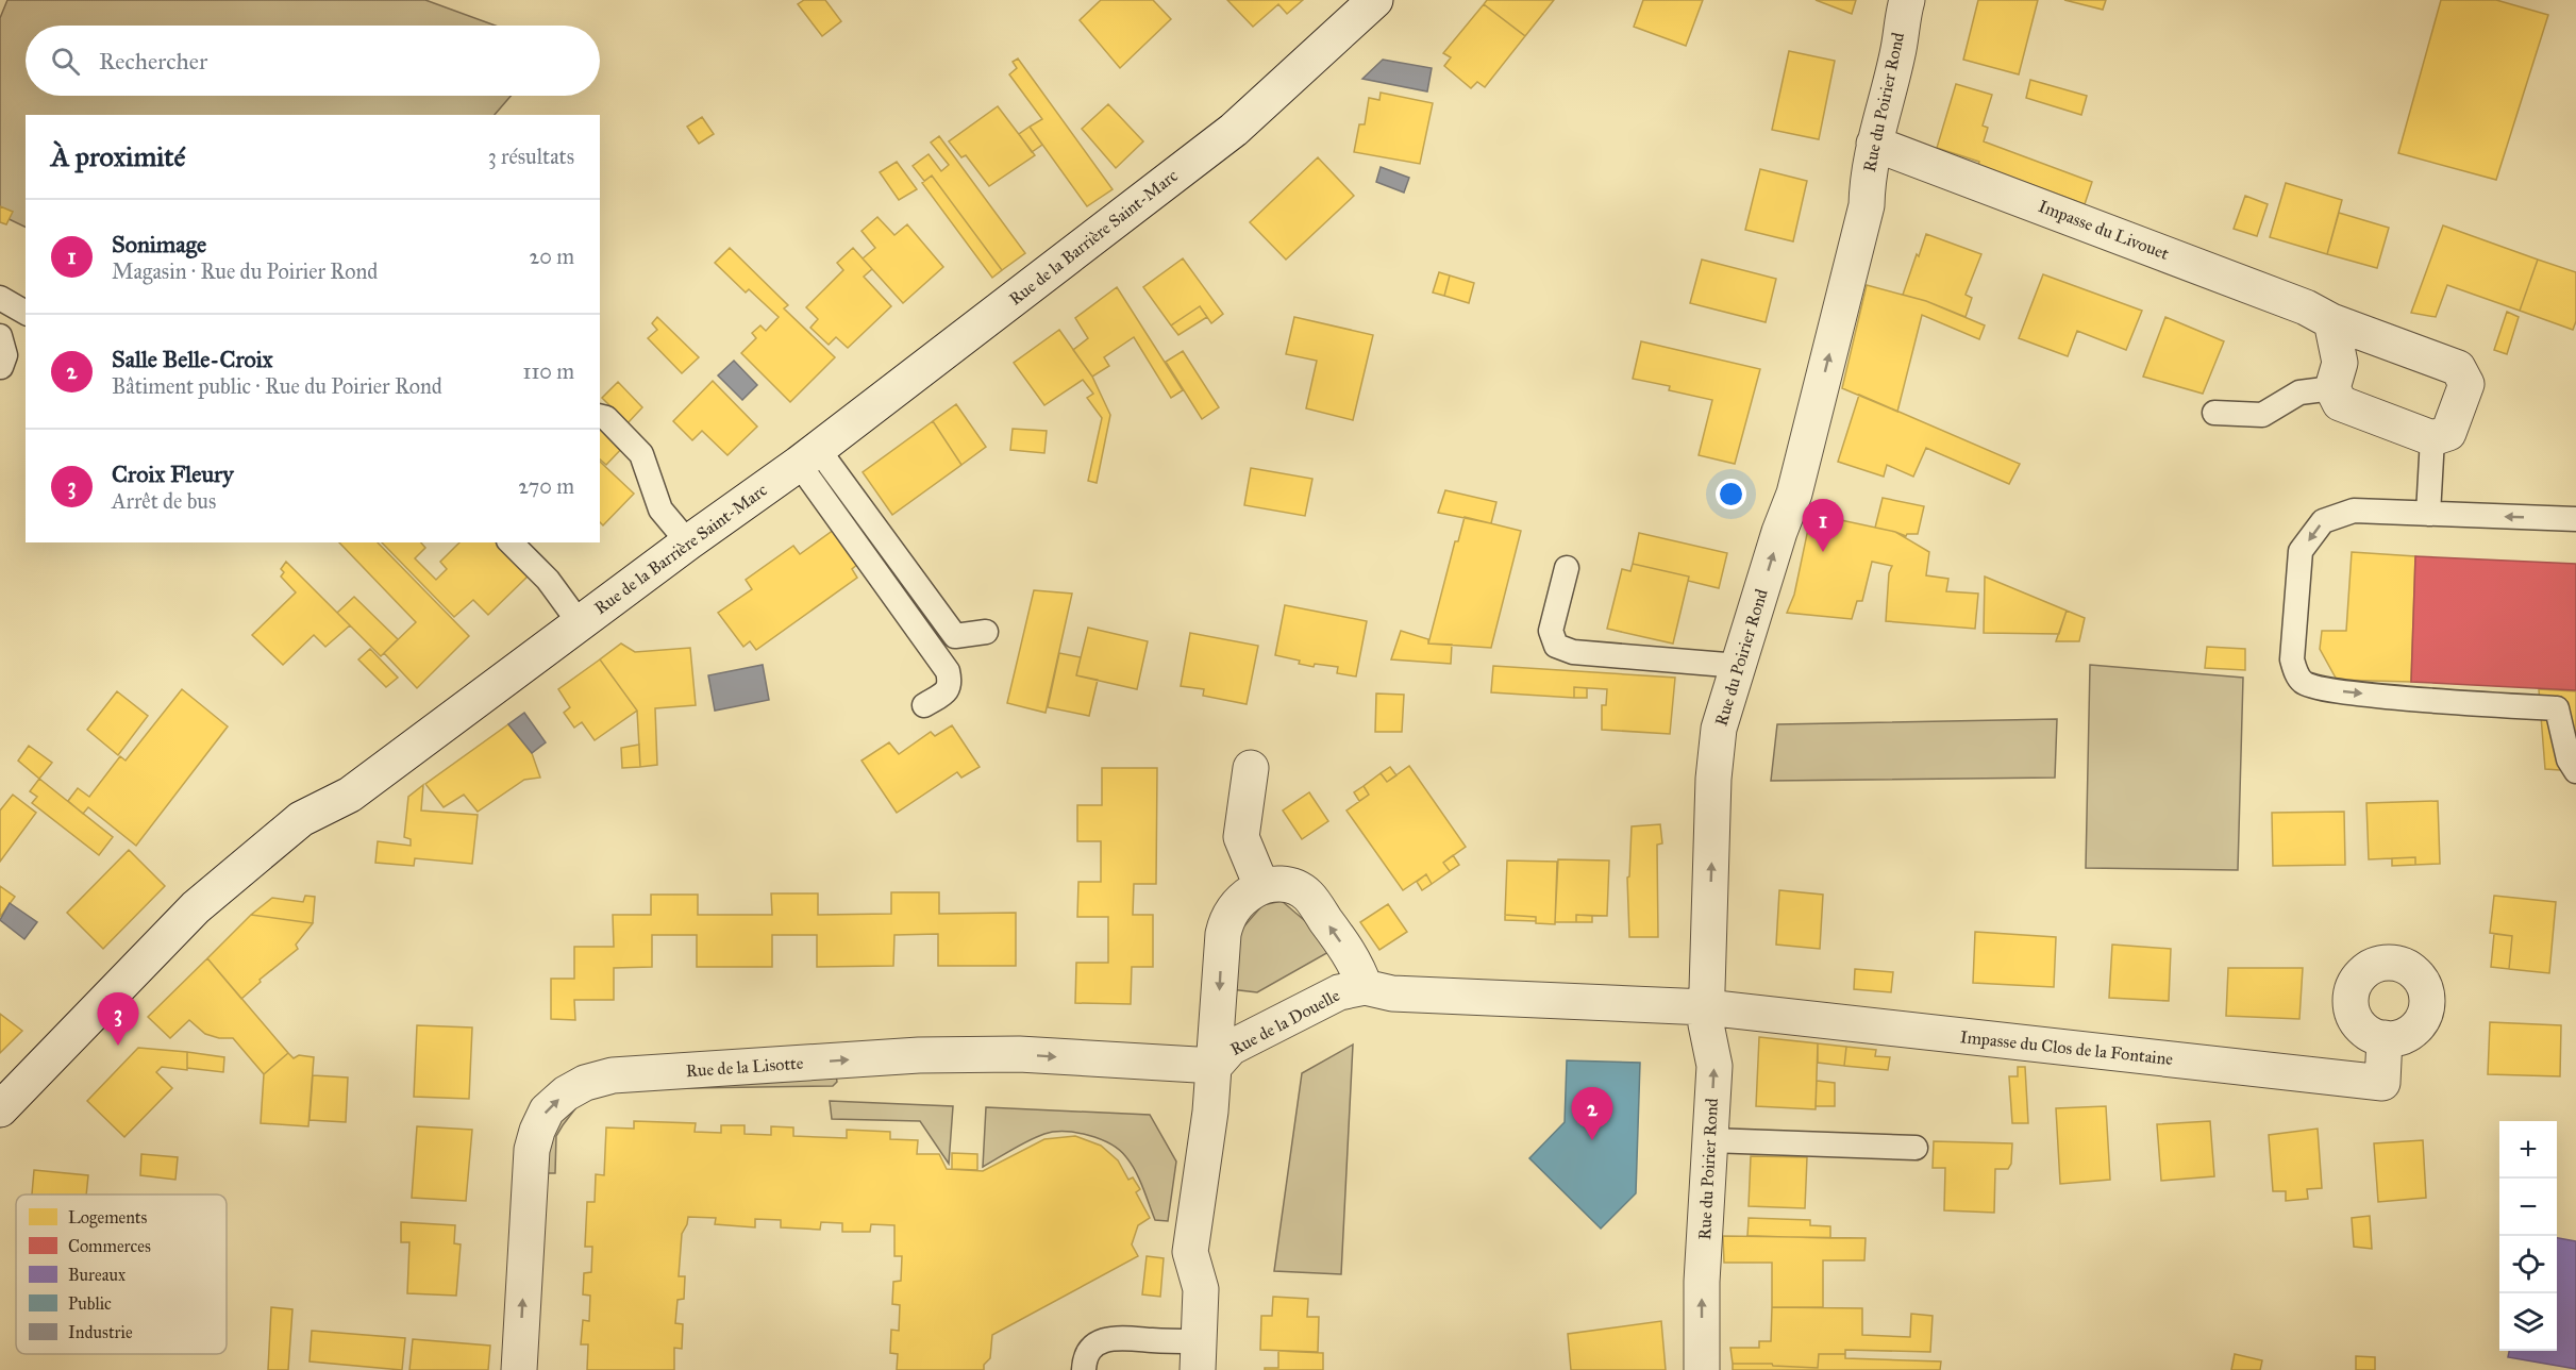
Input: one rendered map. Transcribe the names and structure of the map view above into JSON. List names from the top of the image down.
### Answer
{
  "streets": {
    "street": [
      "Rue du Poirier Rond",
      "Impasse du Livouet",
      "Rue de la Barrière Saint-Marc",
      "Rue de la Douelle",
      "Impasse du Clos de la Fontaine",
      "Rue de la Lisotte"
    ]
  },
  "crossings": [
    ["Rue du Poirier Rond", "Impasse du Livouet"],
    ["Rue du Poirier Rond", "Rue de la Douelle"],
    ["Rue du Poirier Rond", "Impasse du Clos de la Fontaine"],
    ["Rue de la Douelle", "Impasse du Clos de la Fontaine"],
    ["Rue de la Douelle", "Rue de la Lisotte"]
  ],
  "one_way": ["Rue du Poirier Rond", "Rue de la Lisotte"],
  "legend": [
    "Logements",
    "Commerces",
    "Bureaux",
    "Public",
    "Industrie"
  ],
  "page": {
    "search": "Rechercher",
    "heading": ["À proximité", "3 résultats"],
    "list": [
      {
        "mark": "1",
        "name": "Sonimage",
        "note": "Magasin · Rue du Poirier Rond",
        "value": "20 m"
      },
      {
        "mark": "2",
        "name": "Salle Belle-Croix",
        "note": "Bâtiment public · Rue du Poirier Rond",
        "value": "110 m"
      },
      {
        "mark": "3",
        "name": "Croix Fleury",
        "note": "Arrêt de bus",
        "value": "270 m"
      }
    ],
    "pins": ["1", "3", "2"],
    "map_buttons": ["+", "−"]
  }
}
